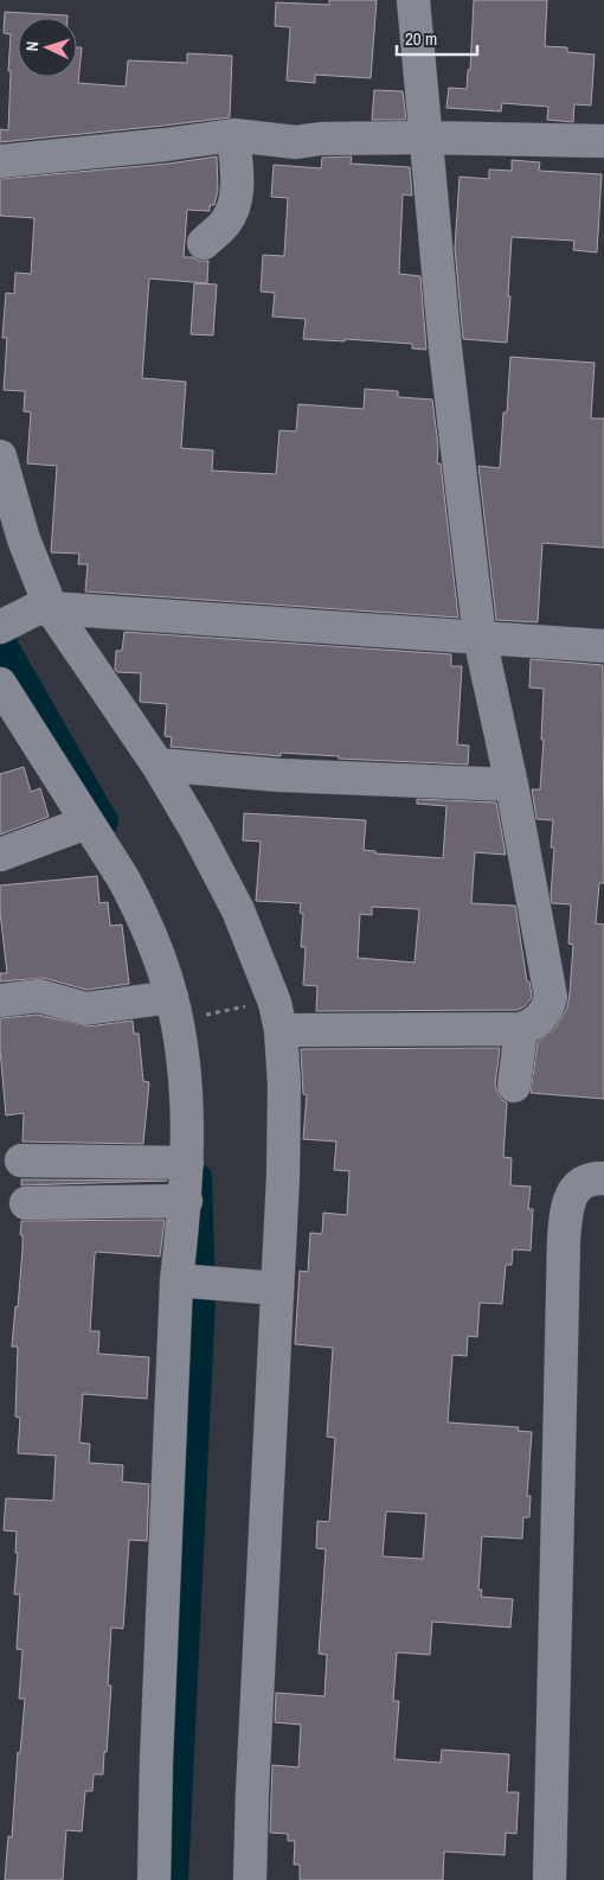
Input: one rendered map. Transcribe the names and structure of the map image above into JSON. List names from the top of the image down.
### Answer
{
  "scale_bar": "20 m",
  "north": "left"
}
